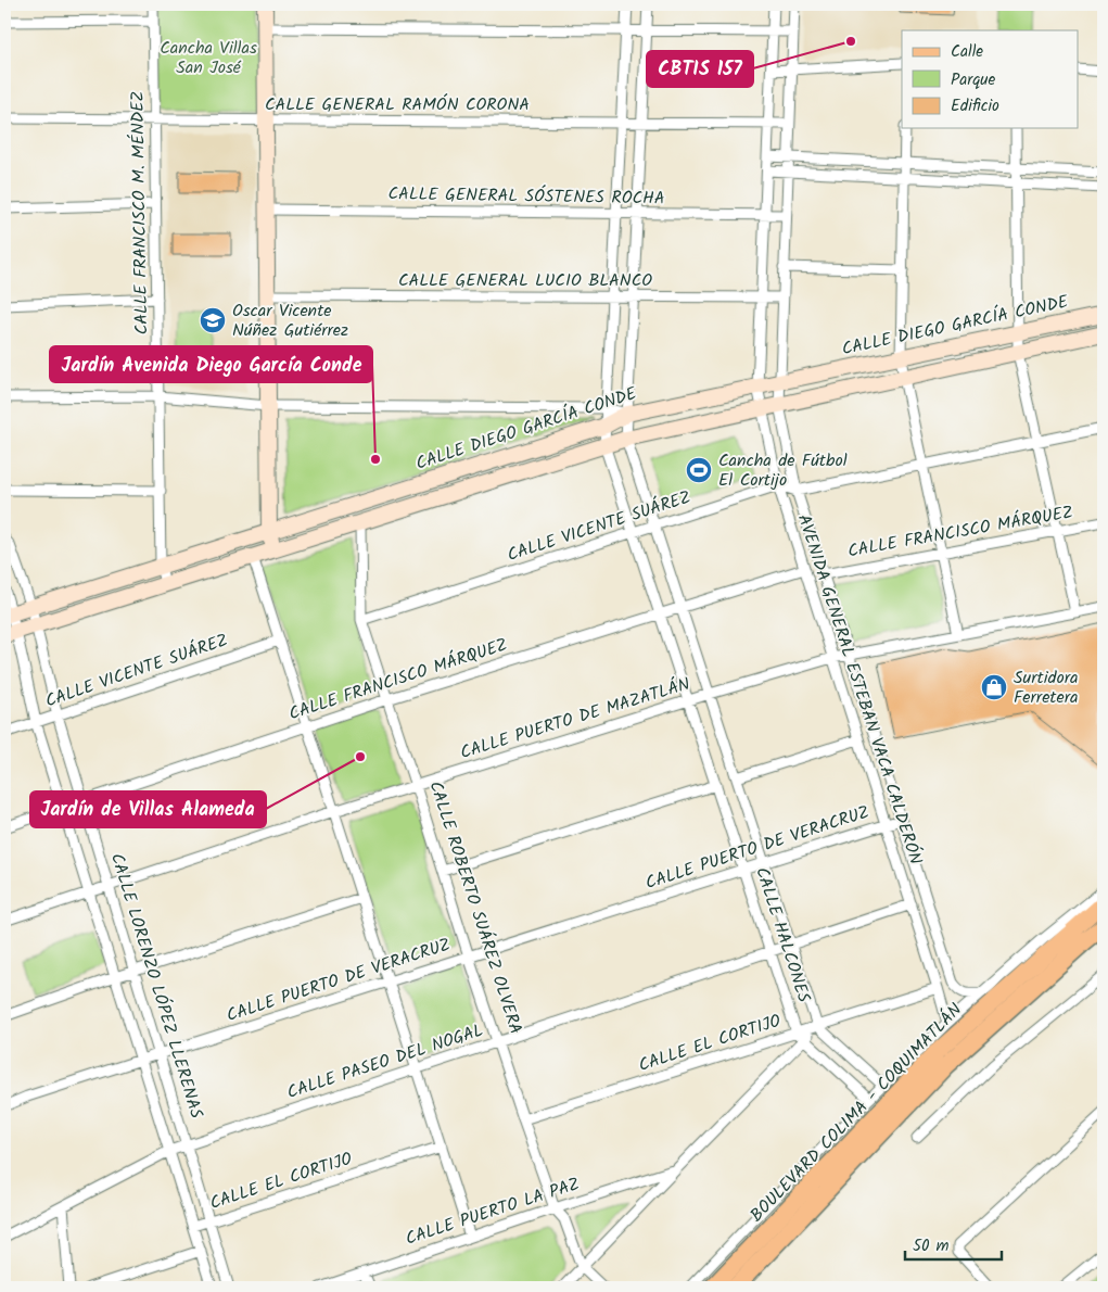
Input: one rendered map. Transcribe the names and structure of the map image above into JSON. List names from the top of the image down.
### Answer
{
  "streets": {
    "main road": ["BOULEVARD COLIMA - COQUIMATLÁN"],
    "street": [
      "CALLE GENERAL RAMÓN CORONA",
      "CALLE GENERAL SÓSTENES ROCHA",
      "CALLE FRANCISCO M. MÉNDEZ",
      "CALLE GENERAL LUCIO BLANCO",
      "CALLE DIEGO GARCÍA CONDE",
      "CALLE VICENTE SUÁREZ",
      "CALLE FRANCISCO MÁRQUEZ",
      "AVENIDA GENERAL ESTEBAN VACA CALDERÓN",
      "CALLE PUERTO DE MAZATLÁN",
      "CALLE PUERTO DE VERACRUZ",
      "CALLE ROBERTO SUÁREZ OLVERA",
      "CALLE HALCONES",
      "CALLE LORENZO LÓPEZ LLERENAS",
      "CALLE EL CORTIJO",
      "CALLE PASEO DEL NOGAL",
      "CALLE PUERTO LA PAZ"
    ]
  },
  "crossings": [
    ["CALLE GENERAL RAMÓN CORONA", "CALLE FRANCISCO M. MÉNDEZ"],
    ["CALLE GENERAL RAMÓN CORONA", "AVENIDA GENERAL ESTEBAN VACA CALDERÓN"],
    ["CALLE GENERAL SÓSTENES ROCHA", "AVENIDA GENERAL ESTEBAN VACA CALDERÓN"],
    ["CALLE FRANCISCO M. MÉNDEZ", "CALLE DIEGO GARCÍA CONDE"],
    ["CALLE GENERAL LUCIO BLANCO", "AVENIDA GENERAL ESTEBAN VACA CALDERÓN"],
    ["CALLE DIEGO GARCÍA CONDE", "AVENIDA GENERAL ESTEBAN VACA CALDERÓN"],
    ["CALLE DIEGO GARCÍA CONDE", "CALLE LORENZO LÓPEZ LLERENAS"],
    ["CALLE VICENTE SUÁREZ", "AVENIDA GENERAL ESTEBAN VACA CALDERÓN"],
    ["CALLE VICENTE SUÁREZ", "CALLE ROBERTO SUÁREZ OLVERA"],
    ["CALLE VICENTE SUÁREZ", "CALLE HALCONES"],
    ["CALLE VICENTE SUÁREZ", "CALLE LORENZO LÓPEZ LLERENAS"],
    ["CALLE FRANCISCO MÁRQUEZ", "AVENIDA GENERAL ESTEBAN VACA CALDERÓN"],
    ["CALLE FRANCISCO MÁRQUEZ", "CALLE ROBERTO SUÁREZ OLVERA"],
    ["CALLE FRANCISCO MÁRQUEZ", "CALLE HALCONES"],
    ["CALLE FRANCISCO MÁRQUEZ", "CALLE LORENZO LÓPEZ LLERENAS"],
    ["AVENIDA GENERAL ESTEBAN VACA CALDERÓN", "CALLE PUERTO DE MAZATLÁN"],
    ["AVENIDA GENERAL ESTEBAN VACA CALDERÓN", "CALLE PUERTO DE VERACRUZ"],
    ["AVENIDA GENERAL ESTEBAN VACA CALDERÓN", "CALLE PASEO DEL NOGAL"],
    ["CALLE PUERTO DE MAZATLÁN", "CALLE ROBERTO SUÁREZ OLVERA"],
    ["CALLE PUERTO DE MAZATLÁN", "CALLE HALCONES"],
    ["CALLE PUERTO DE MAZATLÁN", "CALLE LORENZO LÓPEZ LLERENAS"],
    ["CALLE PUERTO DE VERACRUZ", "CALLE ROBERTO SUÁREZ OLVERA"],
    ["CALLE PUERTO DE VERACRUZ", "CALLE HALCONES"],
    ["CALLE PUERTO DE VERACRUZ", "CALLE LORENZO LÓPEZ LLERENAS"],
    ["CALLE ROBERTO SUÁREZ OLVERA", "CALLE EL CORTIJO"],
    ["CALLE ROBERTO SUÁREZ OLVERA", "CALLE PASEO DEL NOGAL"],
    ["CALLE ROBERTO SUÁREZ OLVERA", "CALLE PUERTO LA PAZ"],
    ["CALLE HALCONES", "CALLE EL CORTIJO"],
    ["CALLE HALCONES", "CALLE PASEO DEL NOGAL"],
    ["CALLE LORENZO LÓPEZ LLERENAS", "CALLE EL CORTIJO"],
    ["CALLE LORENZO LÓPEZ LLERENAS", "CALLE PASEO DEL NOGAL"]
  ],
  "parks": ["Cancha Villas San José"],
  "places": {
    "other": ["CBTIS 157", "Jardín Avenida Diego García Conde", "Jardín de Villas Alameda"],
    "school or university": ["Oscar Vicente Núñez Gutiérrez"],
    "sports": ["Cancha de Fútbol El Cortijo"],
    "shop": ["Surtidora Ferretera"]
  },
  "legend": ["Calle", "Parque", "Edificio"],
  "scale_bar": "50 m"
}
